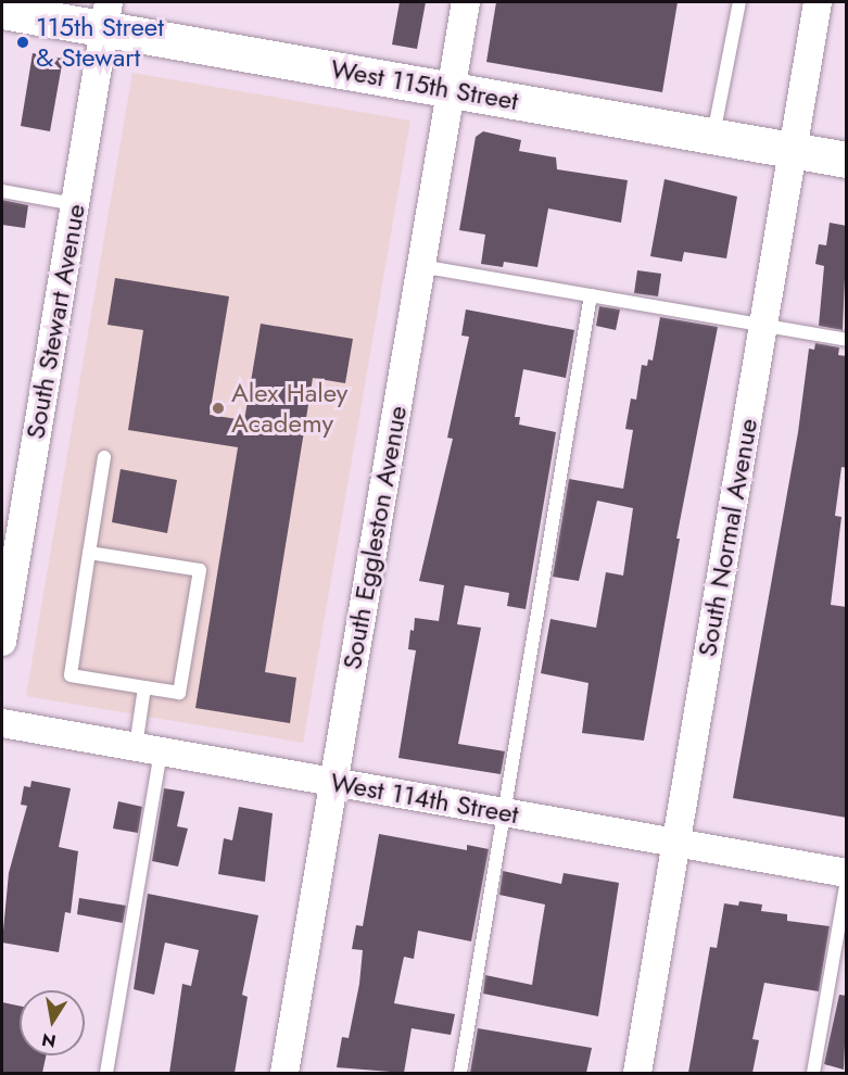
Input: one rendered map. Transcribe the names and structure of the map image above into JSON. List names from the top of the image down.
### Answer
{
  "streets": {
    "street": [
      "West 115th Street",
      "South Stewart Avenue",
      "South Eggleston Avenue",
      "South Normal Avenue",
      "West 114th Street"
    ]
  },
  "crossings": [
    ["West 115th Street", "South Stewart Avenue"],
    ["West 115th Street", "South Eggleston Avenue"],
    ["West 115th Street", "South Normal Avenue"],
    ["South Eggleston Avenue", "West 114th Street"],
    ["South Normal Avenue", "West 114th Street"]
  ],
  "places": ["115th Street & Stewart", "Alex Haley Academy"],
  "north": "bottom"
}
